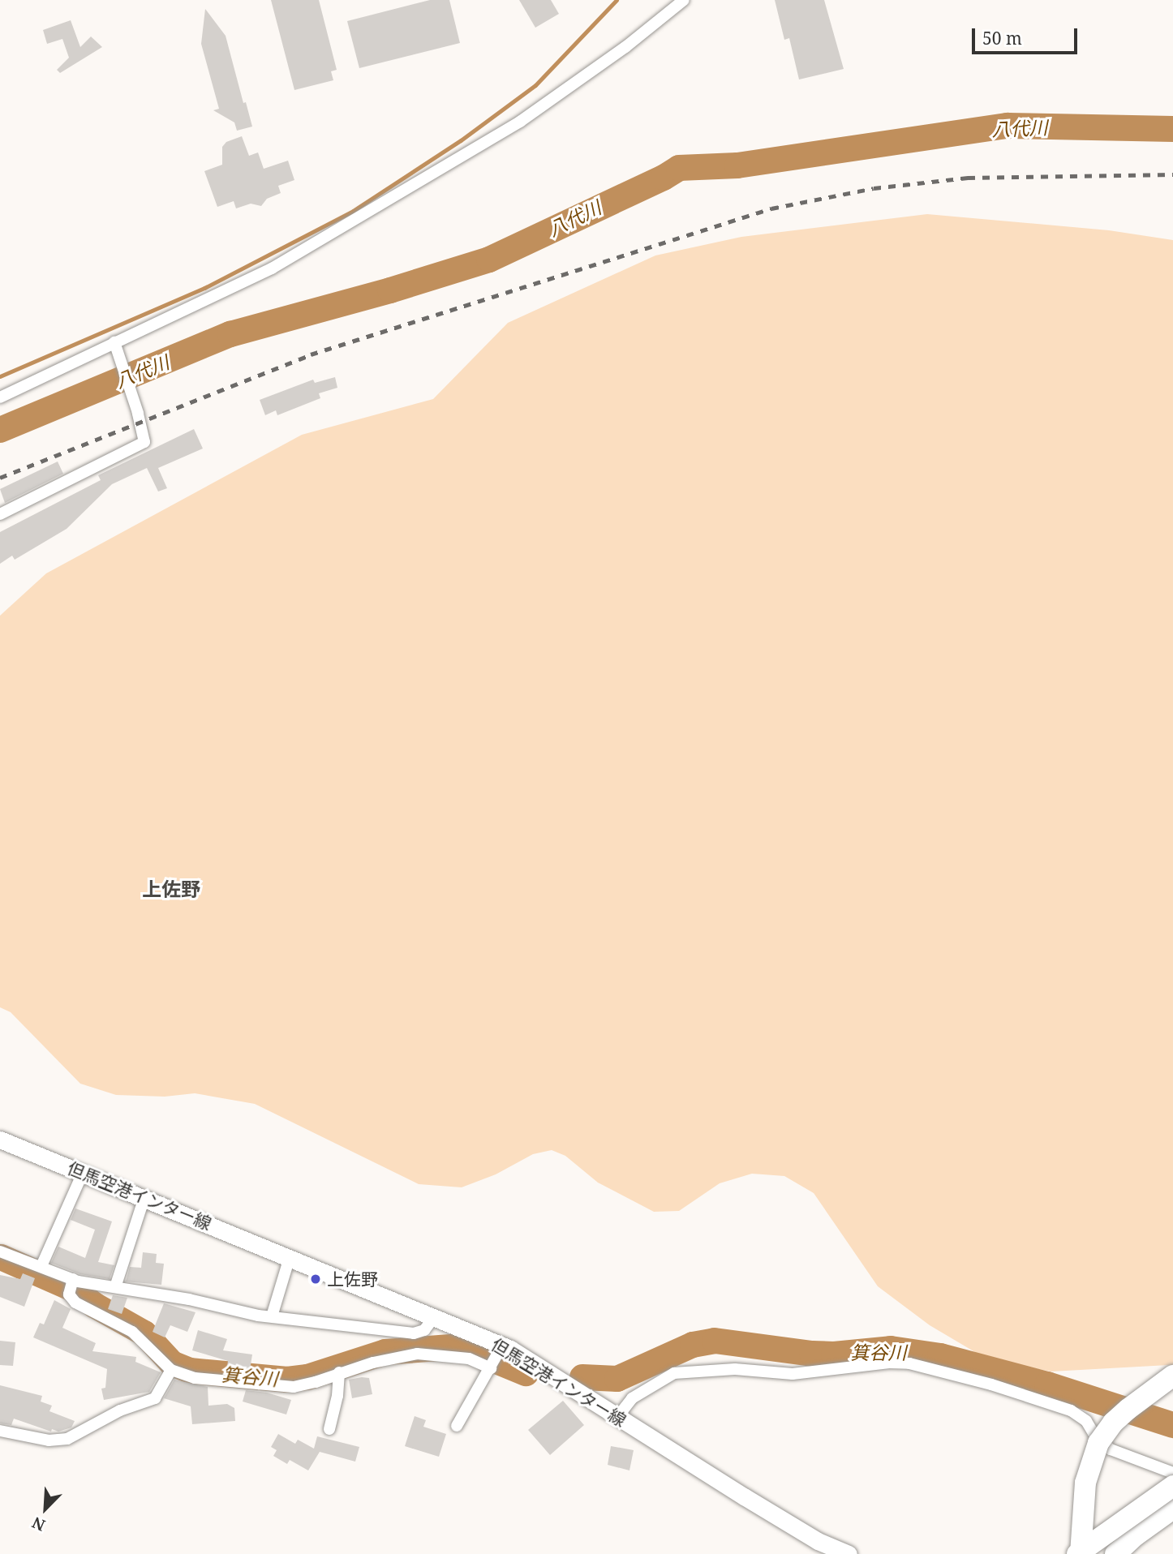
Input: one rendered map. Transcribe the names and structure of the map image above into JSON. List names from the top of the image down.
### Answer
{
  "streets": {
    "main road": ["但馬空港インター線"]
  },
  "districts": ["上佐野"],
  "water": ["八代川", "箕谷川"],
  "places": ["上佐野"],
  "scale_bar": "50 m",
  "north": "bottom left"
}
